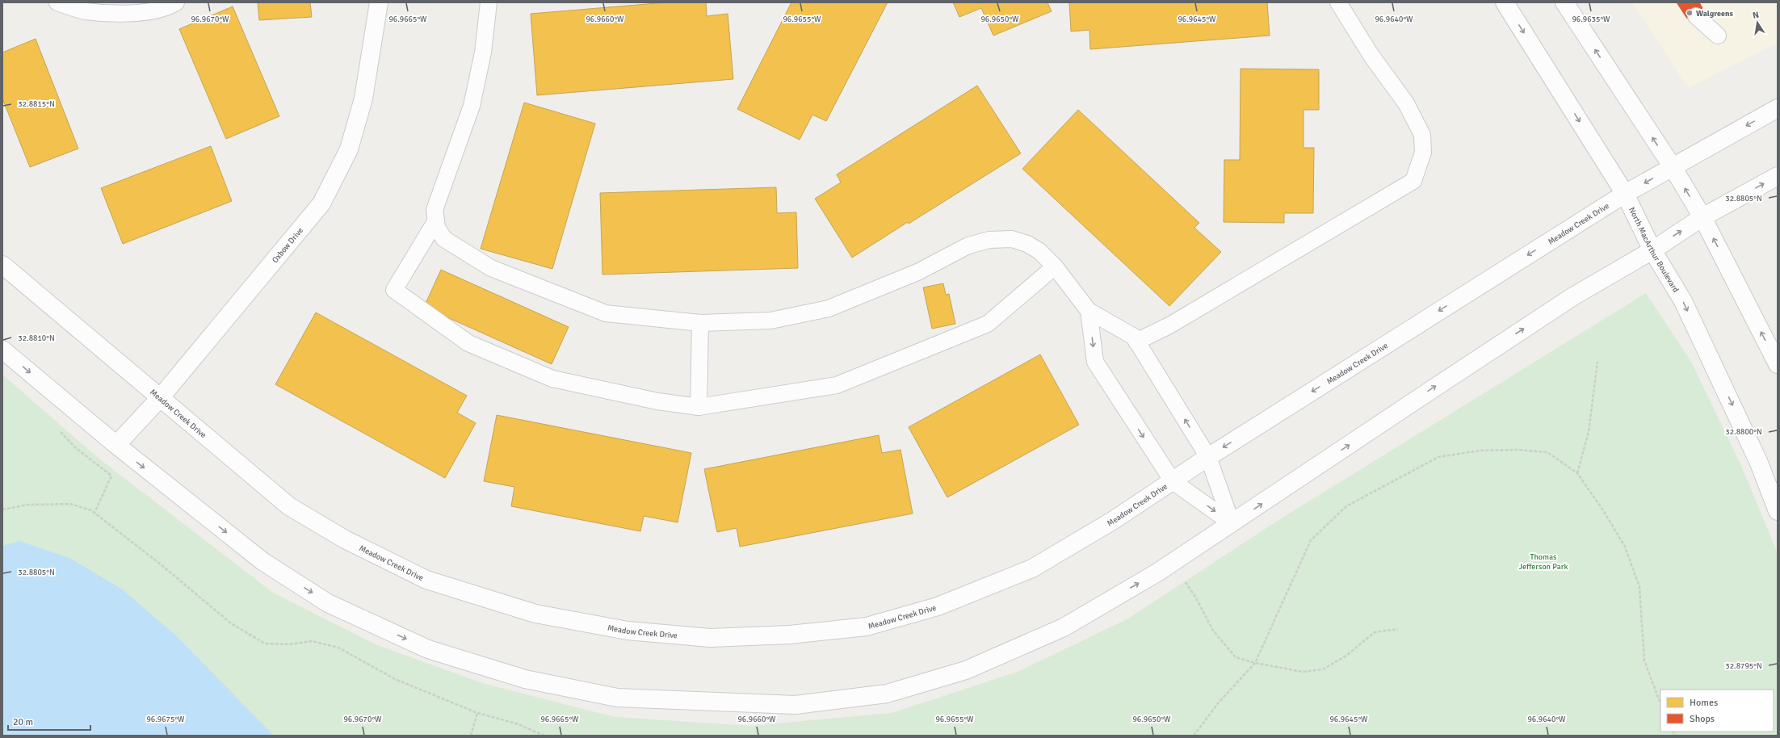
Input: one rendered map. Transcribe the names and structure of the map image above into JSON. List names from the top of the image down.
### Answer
{
  "streets": {
    "street": ["Meadow Creek Drive", "Oxbow Drive", "North MacArthur Boulevard"]
  },
  "crossings": [
    ["Meadow Creek Drive", "Oxbow Drive"],
    ["Meadow Creek Drive", "North MacArthur Boulevard"]
  ],
  "parks": ["Thomas Jefferson Park"],
  "places": ["Walgreens"],
  "legend": ["Homes", "Shops"],
  "scale_bar": "20 m",
  "north": "top",
  "coordinates": [
    "96.9670°W",
    "96.9665°W",
    "96.9660°W",
    "96.9655°W",
    "96.9650°W",
    "96.9645°W",
    "96.9640°W",
    "96.9635°W",
    "32.8815°N",
    "32.8805°N",
    "32.8810°N",
    "32.8800°N",
    "32.8795°N",
    "96.9675°W"
  ]
}
